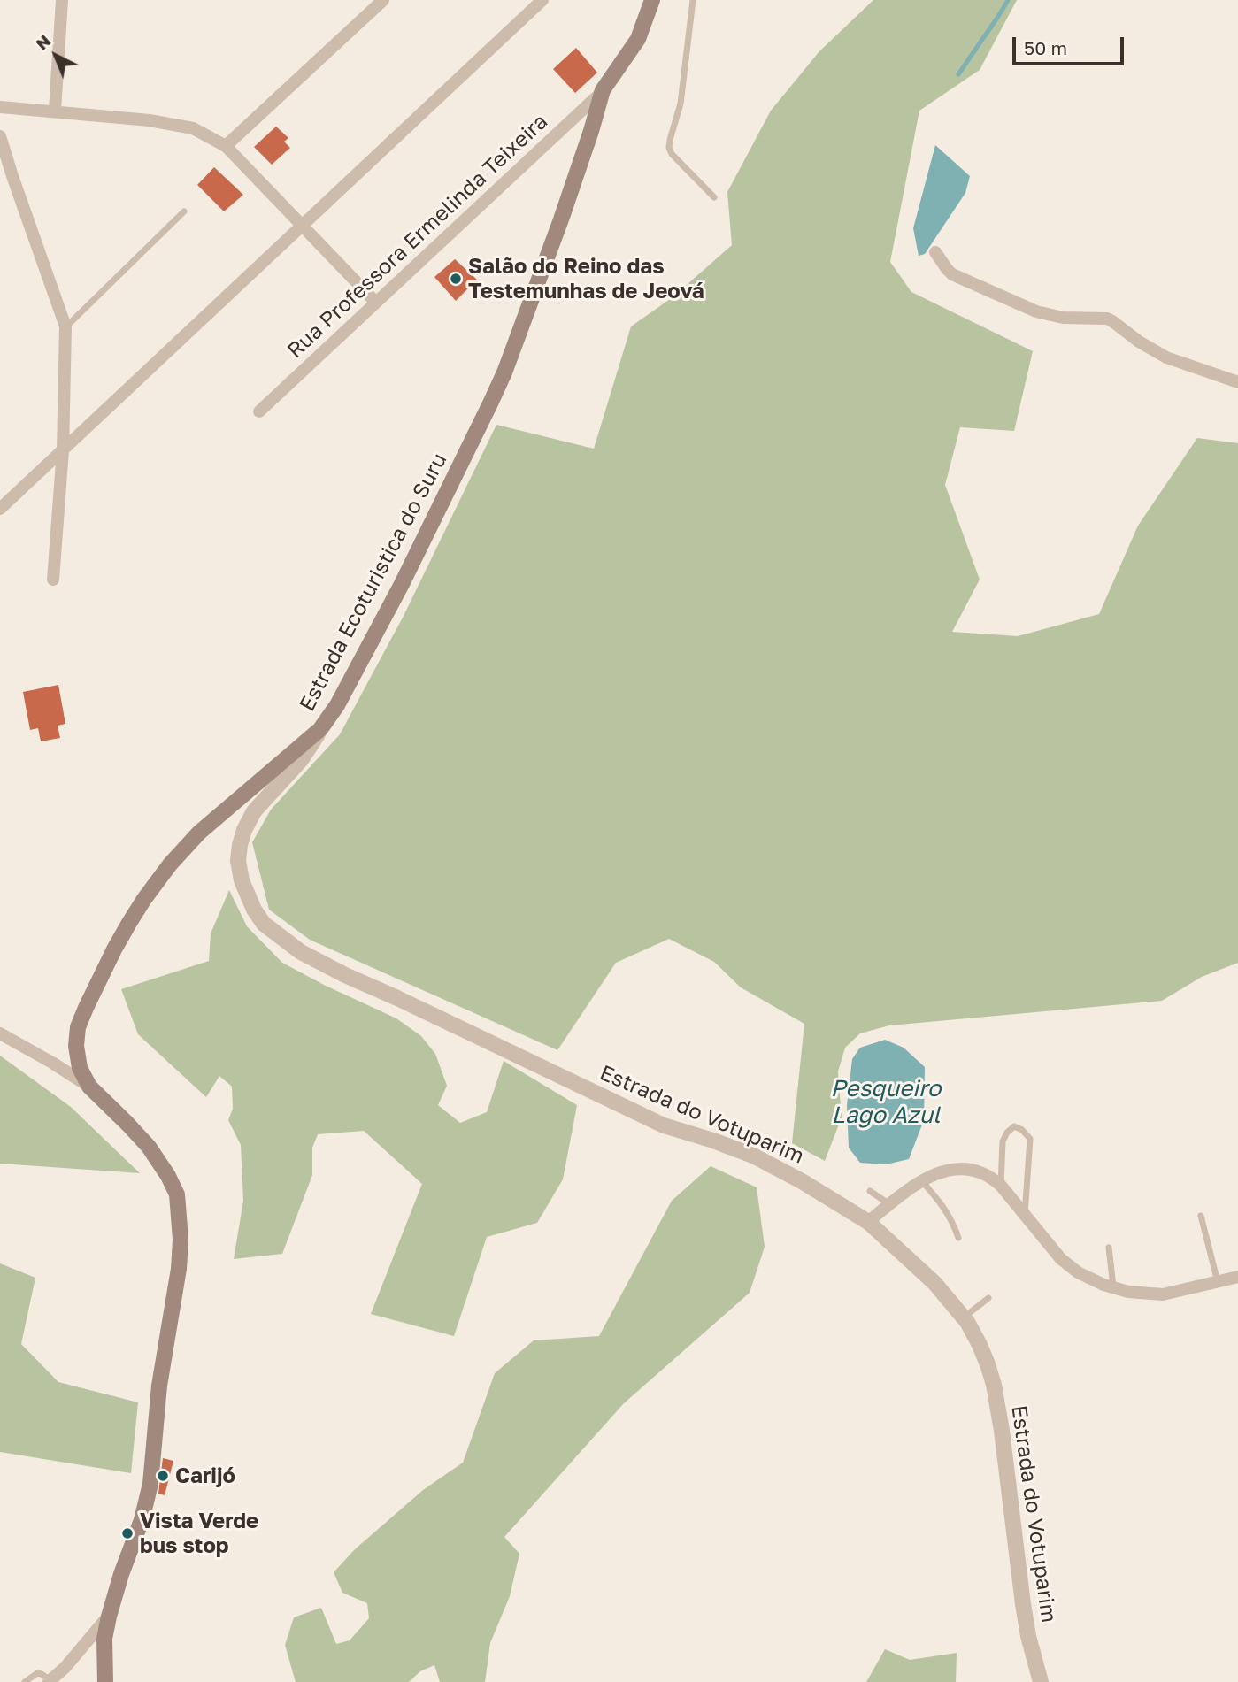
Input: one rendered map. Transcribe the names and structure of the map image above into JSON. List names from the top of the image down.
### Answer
{
  "streets": {
    "main road": ["Estrada Ecoturistica do Suru"],
    "street": ["Rua Professora Ermelinda Teixeira", "Estrada do Votuparim"]
  },
  "crossings": [
    ["Rua Professora Ermelinda Teixeira", "Estrada Ecoturistica do Suru"],
    ["Estrada Ecoturistica do Suru", "Estrada do Votuparim"]
  ],
  "water": ["Pesqueiro Lago Azul"],
  "places": ["Salão do Reino das Testemunhas de Jeová", "Carijó", "Vista Verde bus stop"],
  "scale_bar": "50 m",
  "north": "top left"
}
